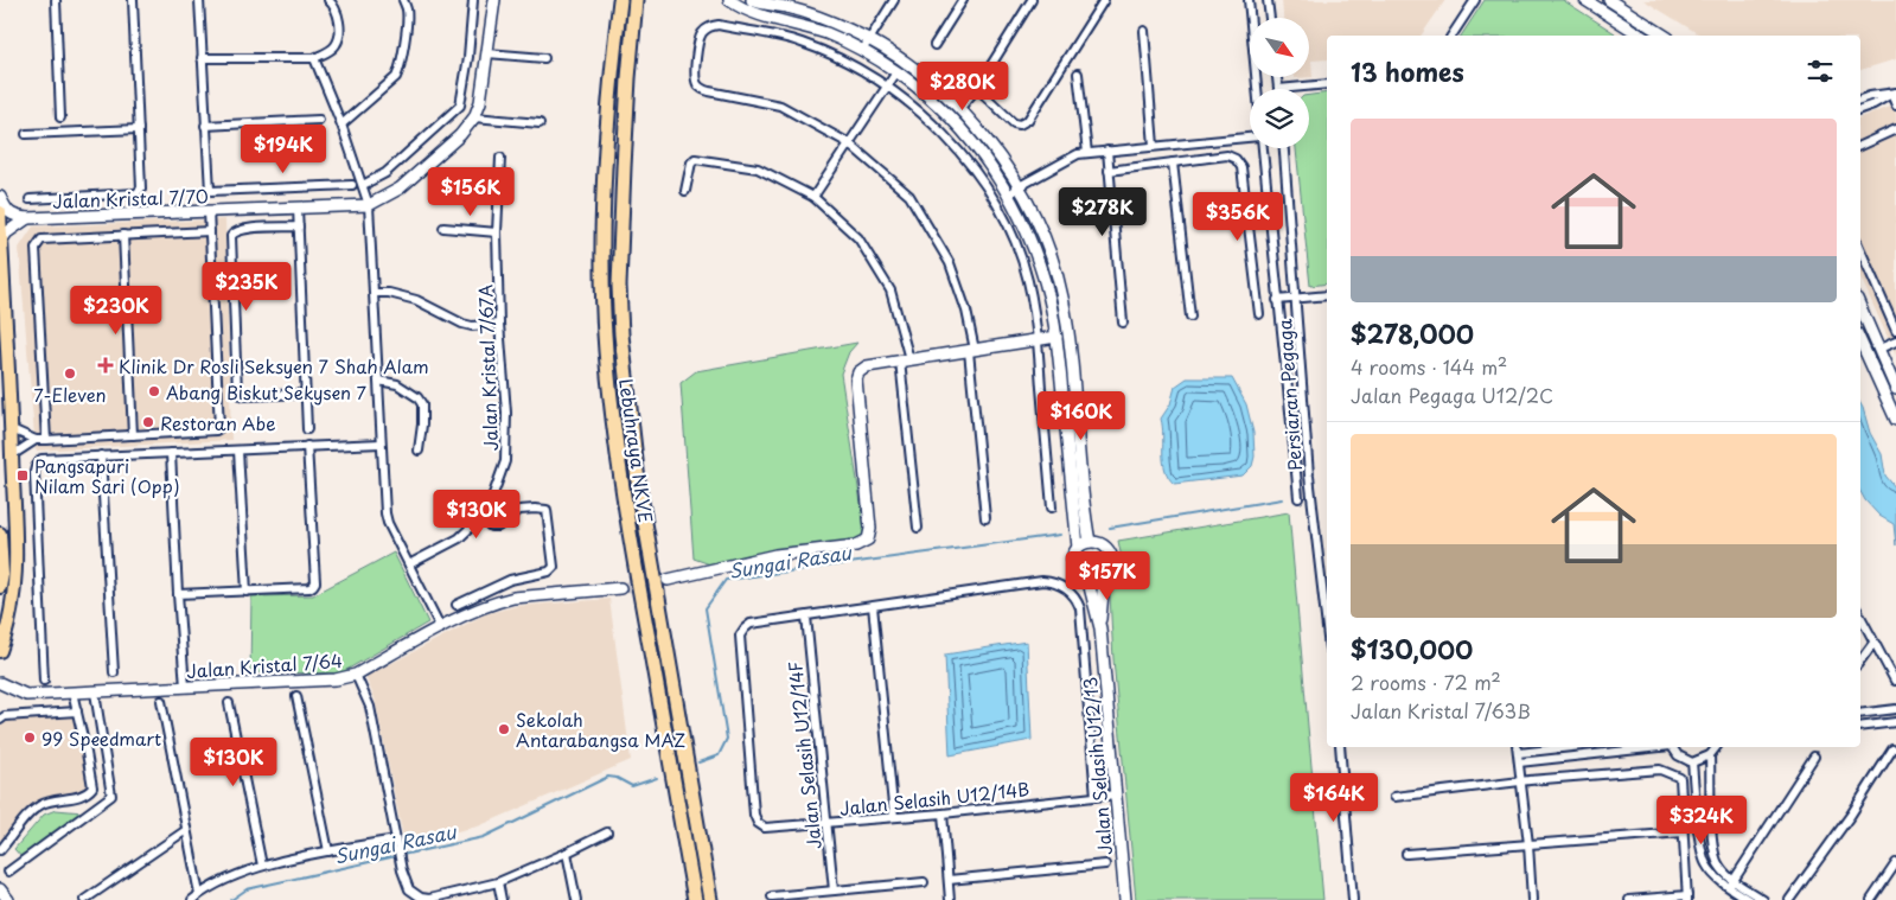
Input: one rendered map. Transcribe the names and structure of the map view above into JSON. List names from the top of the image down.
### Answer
{
  "streets": {
    "highway": ["Lebuhraya NKVE"],
    "street": [
      "Jalan Kristal 7/70",
      "Jalan Kristal 7/67A",
      "Persiaran Pegaga",
      "Jalan Kristal 7/64",
      "Jalan Selasih U12/14F",
      "Jalan Selasih U12/13",
      "Jalan Selasih U12/14B"
    ]
  },
  "crossings": [
    ["Jalan Selasih U12/14F", "Jalan Selasih U12/14B"],
    ["Jalan Selasih U12/13", "Jalan Selasih U12/14B"]
  ],
  "water": ["Sungai Rasau"],
  "places": {
    "health": ["Klinik Dr Rosli Seksyen 7 Shah Alam"],
    "other": [
      "7-Eleven",
      "Abang Biskut Sekysen 7",
      "Restoran Abe",
      "Sekolah Antarabangsa MAZ",
      "99 Speedmart"
    ],
    "transit": ["Pangsapuri Nilam Sari (Opp)"]
  },
  "north": "bottom right",
  "page": {
    "heading": "13 homes",
    "price": [
      "$280K",
      "$194K",
      "$156K",
      "$278K",
      "$356K",
      "$235K",
      "$230K",
      "$160K",
      "$130K",
      "$157K",
      "$130K",
      "$164K",
      "$324K"
    ],
    "list": [
      {
        "name": "$278,000",
        "note": "4 rooms · 144 m² · Jalan Pegaga U12/2C"
      },
      {
        "name": "$130,000",
        "note": "2 rooms · 72 m² · Jalan Kristal 7/63B"
      }
    ]
  }
}
